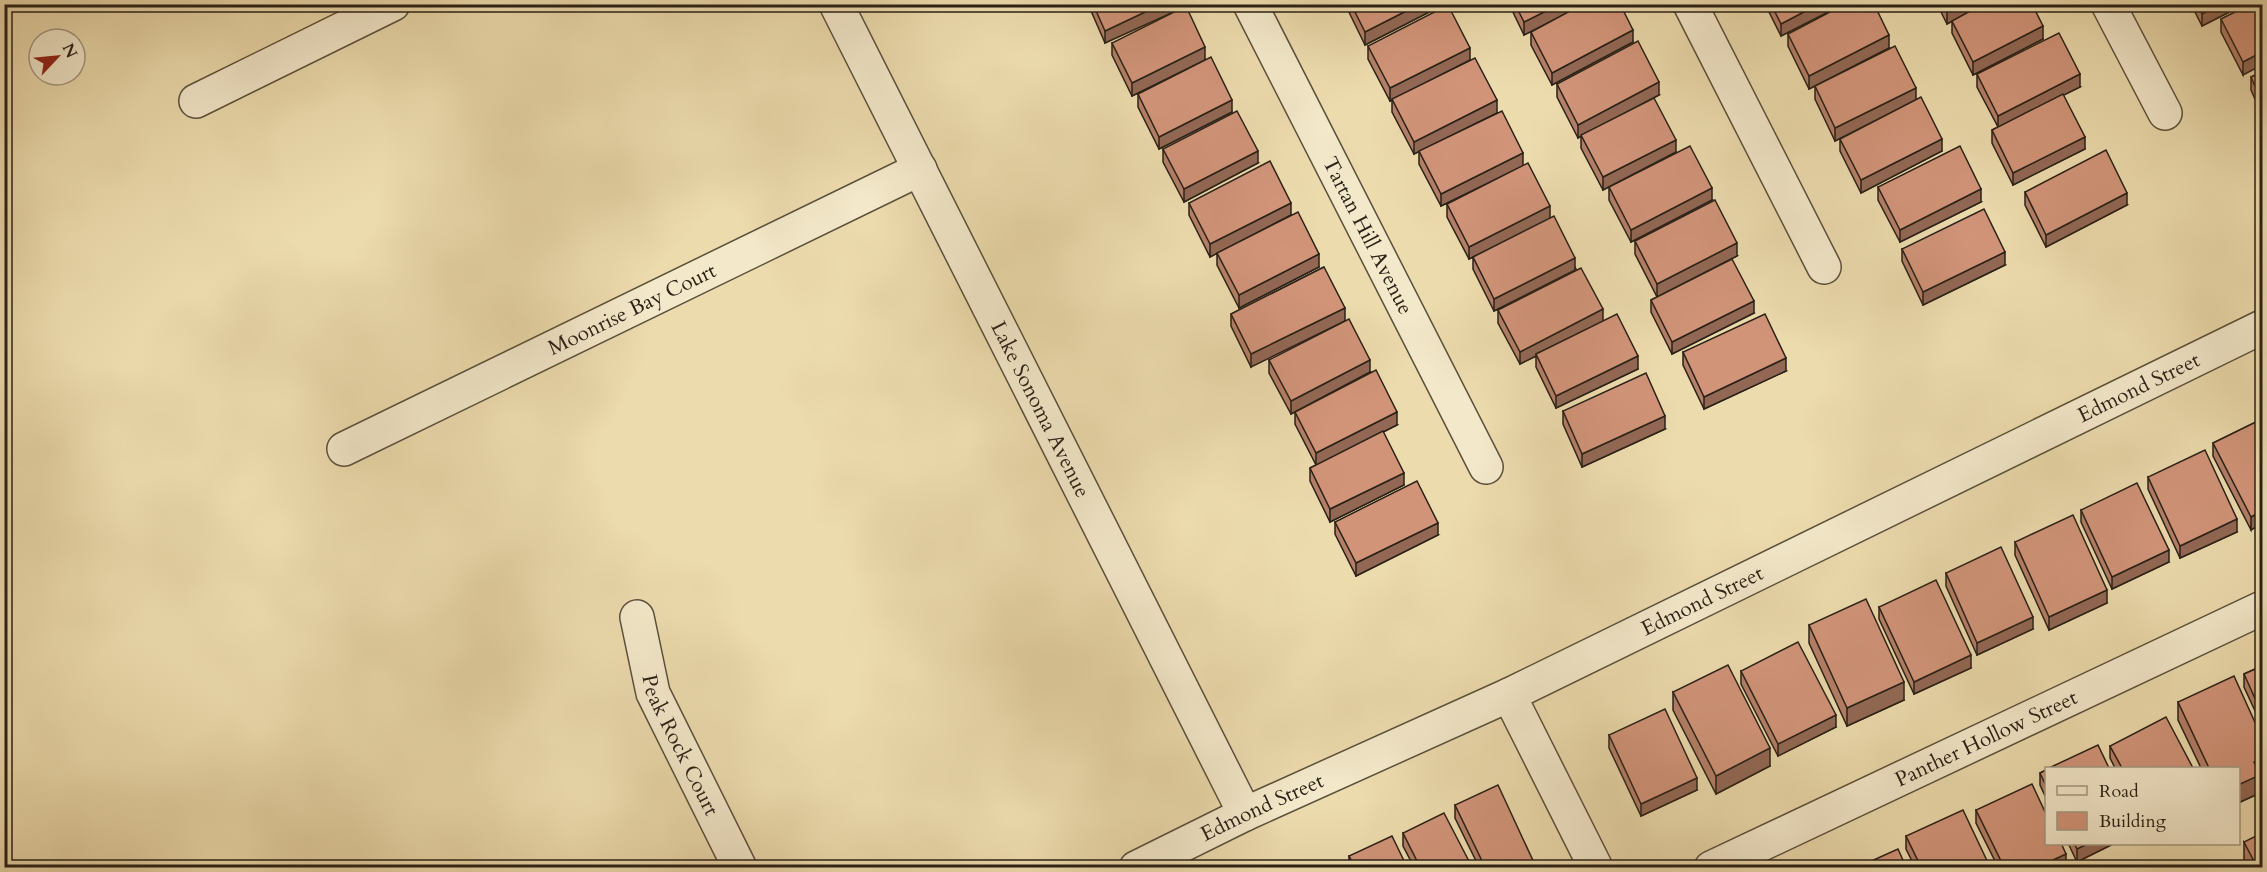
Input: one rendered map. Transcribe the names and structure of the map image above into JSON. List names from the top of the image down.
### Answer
{
  "streets": {
    "street": [
      "Tartan Hill Avenue",
      "Moonrise Bay Court",
      "Edmond Street",
      "Lake Sonoma Avenue",
      "Panther Hollow Street",
      "Peak Rock Court"
    ]
  },
  "crossings": [
    ["Moonrise Bay Court", "Lake Sonoma Avenue"],
    ["Edmond Street", "Lake Sonoma Avenue"]
  ],
  "legend": ["Road", "Building"],
  "north": "top right"
}
